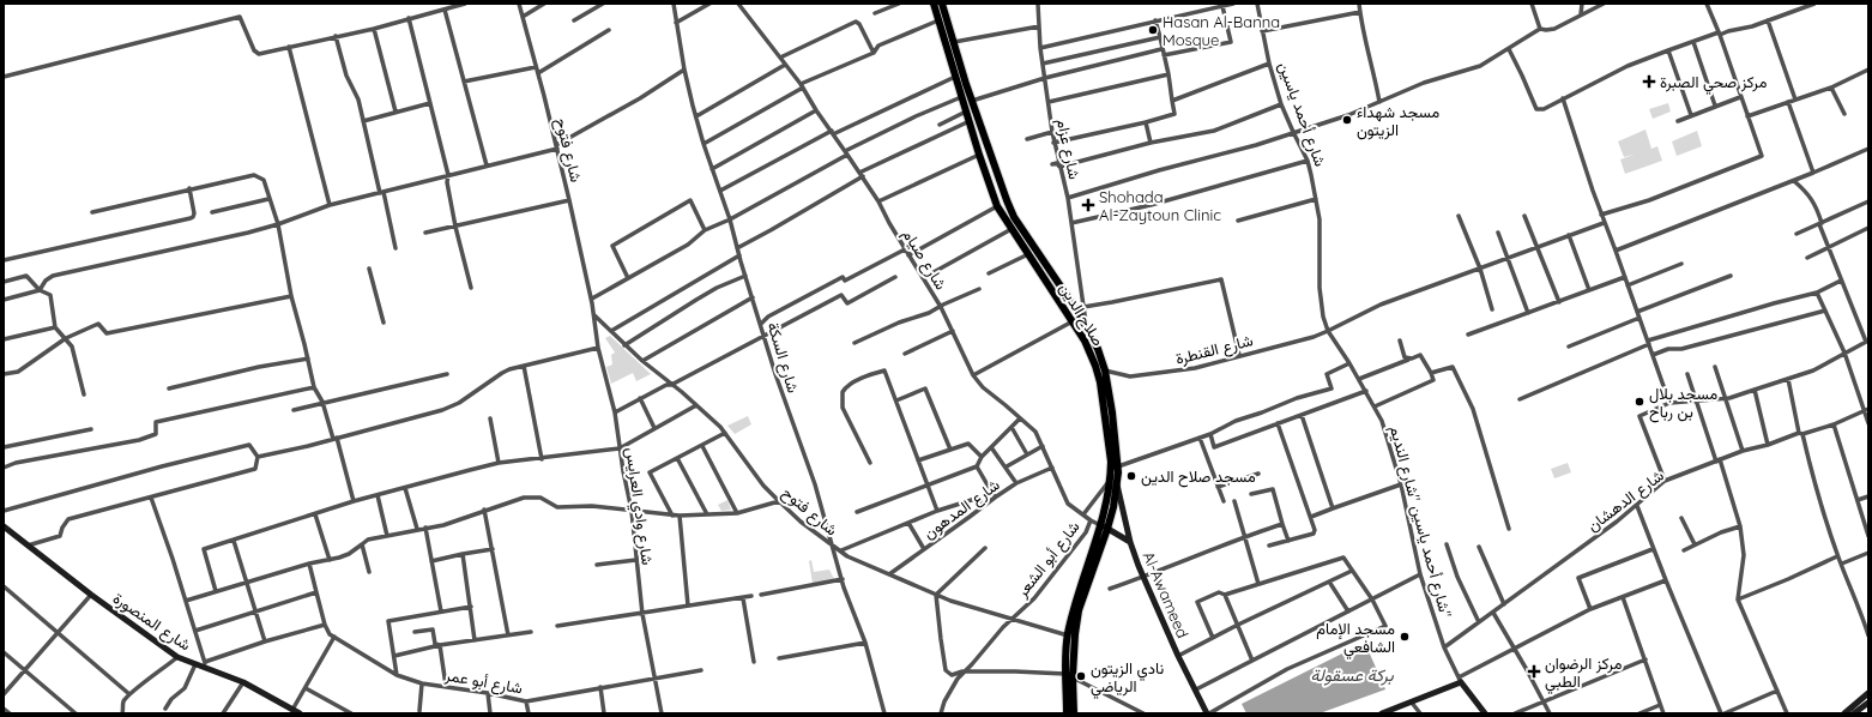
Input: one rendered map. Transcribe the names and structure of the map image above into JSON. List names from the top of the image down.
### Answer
{
  "streets": {
    "highway": ["صلاح الدين"],
    "main road": ["Al-Awameed", "شارع المنصورة"],
    "street": [
      "شارع أحمد ياسين",
      "شارع عزام",
      "شارع فتوح",
      "شارع صيام",
      "شارع القنطرة",
      "شارع السكة",
      "شارع الدهشان",
      "شارع وادي العرايس",
      "شارع المدهون",
      "شارع أحمد ياسين \"شارع النديم\"",
      "شارع أبو الشعر",
      "شارع أبو عمر"
    ]
  },
  "crossings": [
    ["شارع أحمد ياسين", "شارع أحمد ياسين \"شارع النديم\""],
    ["شارع عزام", "صلاح الدين"],
    ["شارع فتوح", "صلاح الدين"],
    ["شارع فتوح", "شارع السكة"],
    ["شارع فتوح", "شارع وادي العرايس"],
    ["شارع فتوح", "شارع المدهون"],
    ["شارع فتوح", "شارع أبو الشعر"],
    ["شارع صيام", "شارع المدهون"],
    ["شارع صيام", "شارع أبو الشعر"],
    ["صلاح الدين", "شارع القنطرة"],
    ["صلاح الدين", "شارع أبو الشعر"],
    ["صلاح الدين", "Al-Awameed"],
    ["شارع القنطرة", "شارع أحمد ياسين \"شارع النديم\""],
    ["شارع الدهشان", "شارع أحمد ياسين \"شارع النديم\""],
    ["شارع وادي العرايس", "شارع أبو عمر"]
  ],
  "water": ["بركة عسقولة"],
  "places": {
    "other": [
      "Hasan Al-Banna Mosque",
      "مسجد شهداء الزيتون",
      "مسجد بلال بن رباح",
      "مسجد صلاح الدين",
      "مسجد الإمام الشافعي",
      "نادي الزيتون الرياضي"
    ],
    "health": ["مركز صحي الصبرة", "Shohada Al-Zaytoun Clinic", "مركز الرضوان الطبي"]
  }
}
